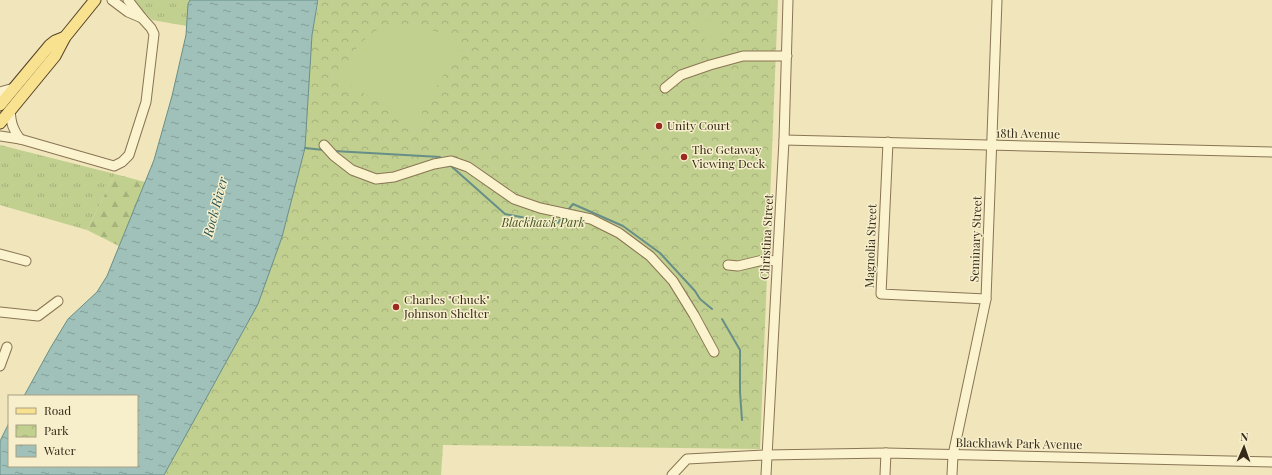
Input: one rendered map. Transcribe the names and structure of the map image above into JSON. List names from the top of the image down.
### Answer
{
  "streets": {
    "street": [
      "18th Avenue",
      "Christina Street",
      "Seminary Street",
      "Magnolia Street",
      "Blackhawk Park Avenue"
    ]
  },
  "crossings": [
    ["18th Avenue", "Christina Street"],
    ["18th Avenue", "Seminary Street"],
    ["18th Avenue", "Magnolia Street"],
    ["Christina Street", "Blackhawk Park Avenue"],
    ["Seminary Street", "Magnolia Street"],
    ["Seminary Street", "Blackhawk Park Avenue"]
  ],
  "water": ["Rock River"],
  "parks": ["Blackhawk Park"],
  "places": ["Unity Court", "The Getaway Viewing Deck", "Charles \"Chuck\" Johnson Shelter"],
  "legend": ["Road", "Park", "Water"],
  "north": "top"
}
